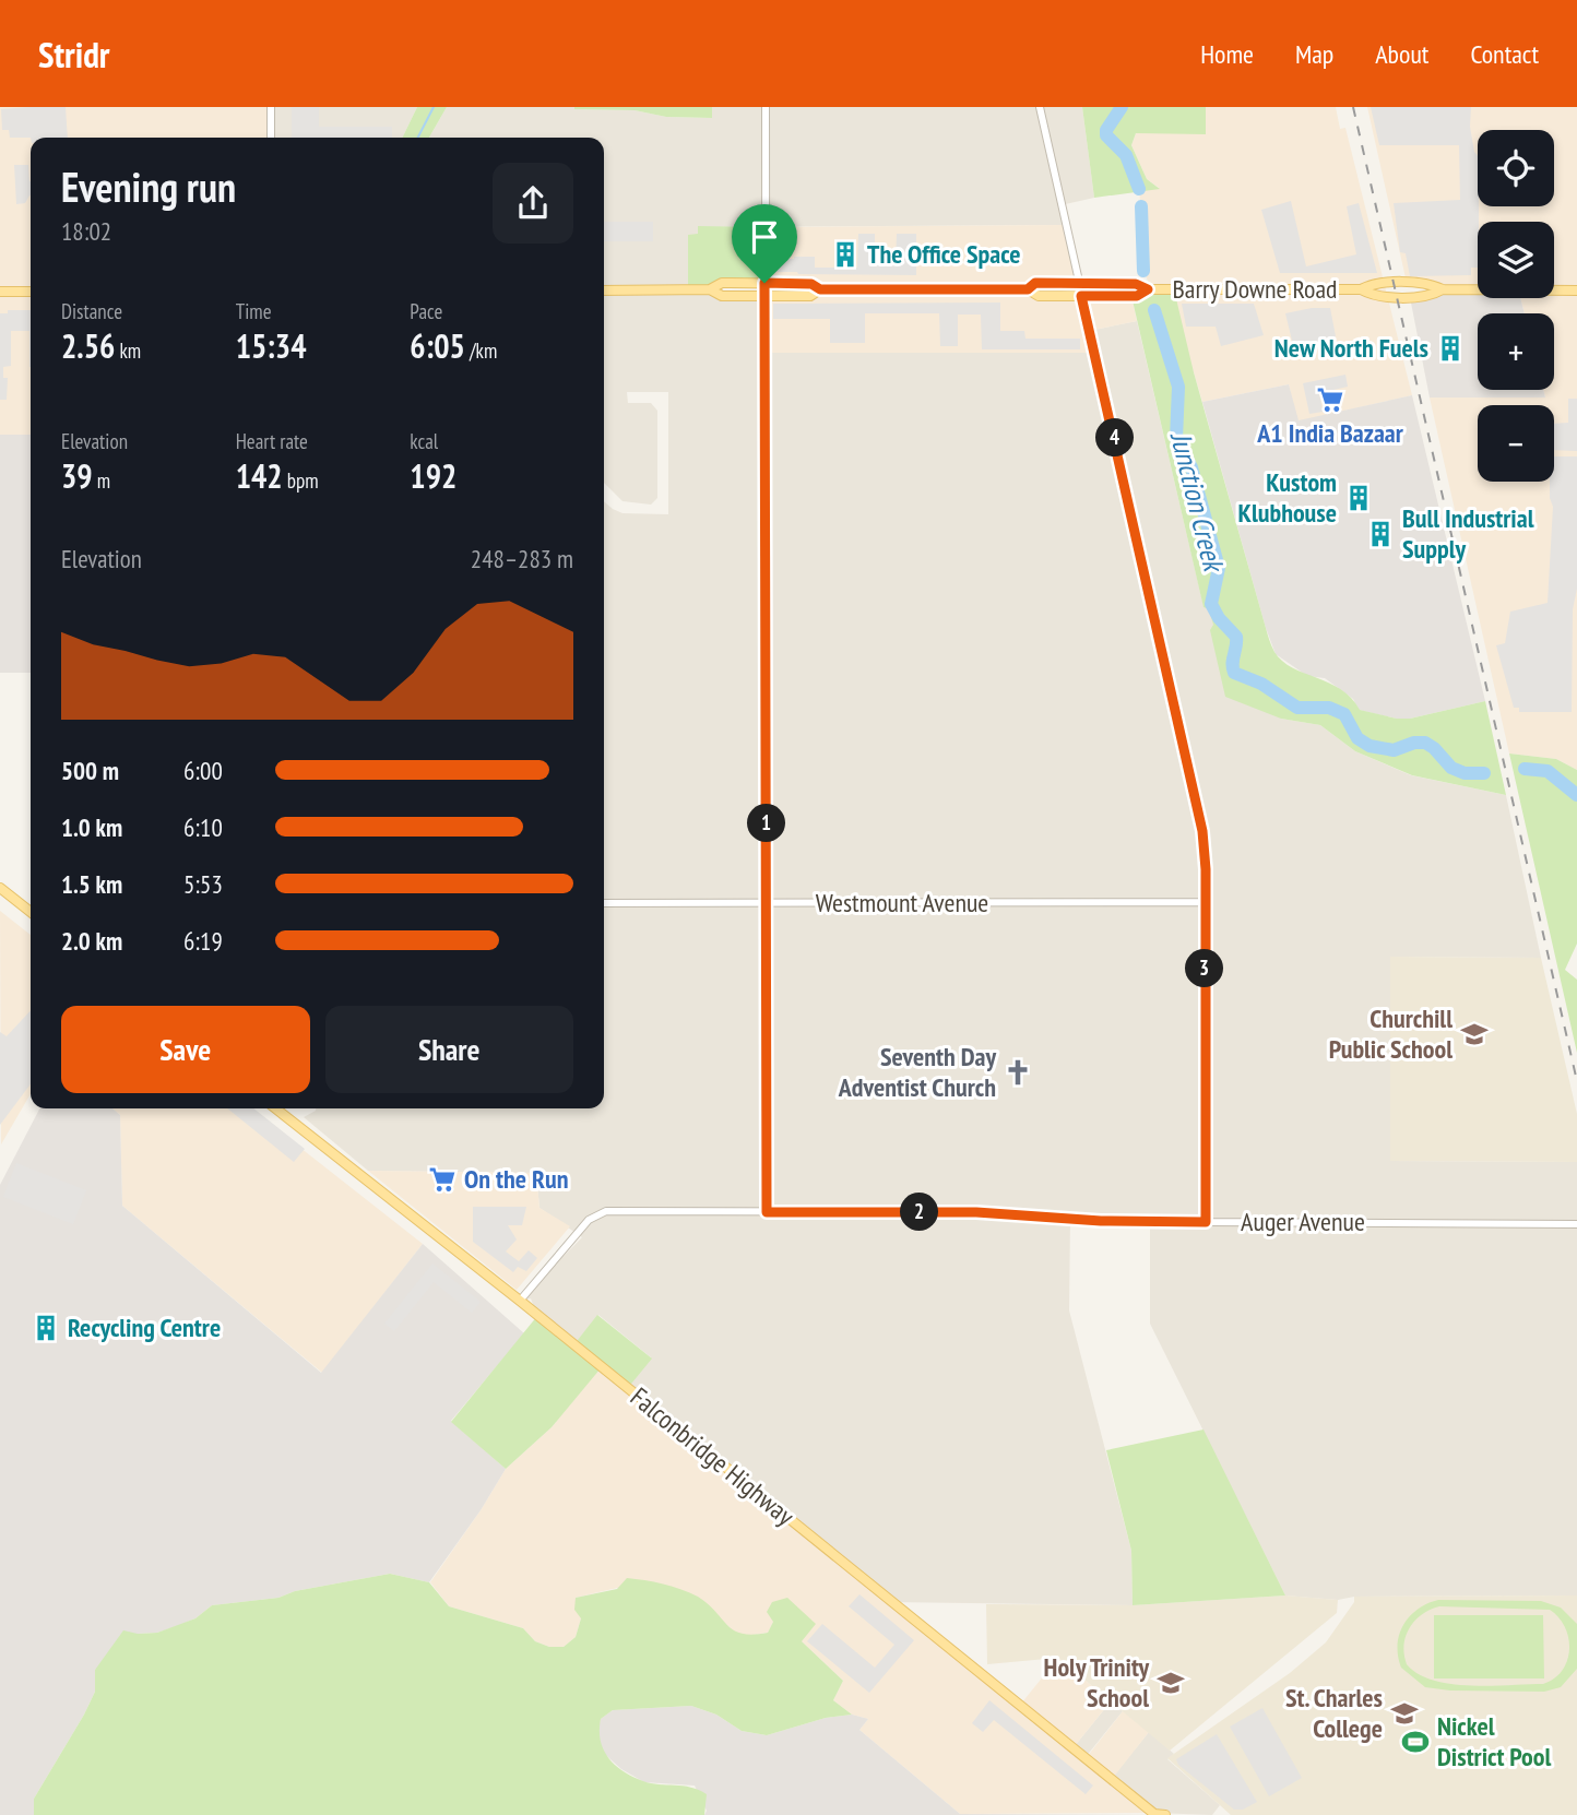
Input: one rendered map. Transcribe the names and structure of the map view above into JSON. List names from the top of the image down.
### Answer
{
  "streets": {
    "main road": ["Barry Downe Road", "Falconbridge Highway"],
    "street": ["Westmount Avenue", "Auger Avenue"]
  },
  "crossings": [
    ["Auger Avenue", "Falconbridge Highway"]
  ],
  "water": ["Junction Creek"],
  "places": {
    "building": [
      "The Office Space",
      "New North Fuels",
      "Kustom Klubhouse",
      "Bull Industrial Supply",
      "Recycling Centre"
    ],
    "supermarket": ["A1 India Bazaar", "On the Run"],
    "school or university": ["Churchill Public School", "Holy Trinity School", "St. Charles College"],
    "church": ["Seventh Day Adventist Church"],
    "sports": ["Nickel District Pool"]
  },
  "page": {
    "header": "Stridr",
    "nav": [
      "Home",
      "Map",
      "About",
      "Contact"
    ],
    "map_buttons": ["+", "−"],
    "heading": ["Evening run", "18:02"],
    "stats": [
      ["Distance", "2.56 km"],
      ["Time", "15:34"],
      ["Pace", "6:05 /km"],
      ["Elevation", "39 m"],
      ["Heart rate", "142 bpm"],
      ["kcal", "192"]
    ],
    "pins": [
      "4",
      "1",
      "3",
      "2"
    ],
    "chart": ["Elevation", "248–283 m"],
    "list": [
      {
        "name": "500 m",
        "note": "6:00"
      },
      {
        "name": "1.0 km",
        "note": "6:10"
      },
      {
        "name": "1.5 km",
        "note": "5:53"
      },
      {
        "name": "2.0 km",
        "note": "6:19"
      }
    ],
    "buttons": ["Save", "Share"]
  }
}
